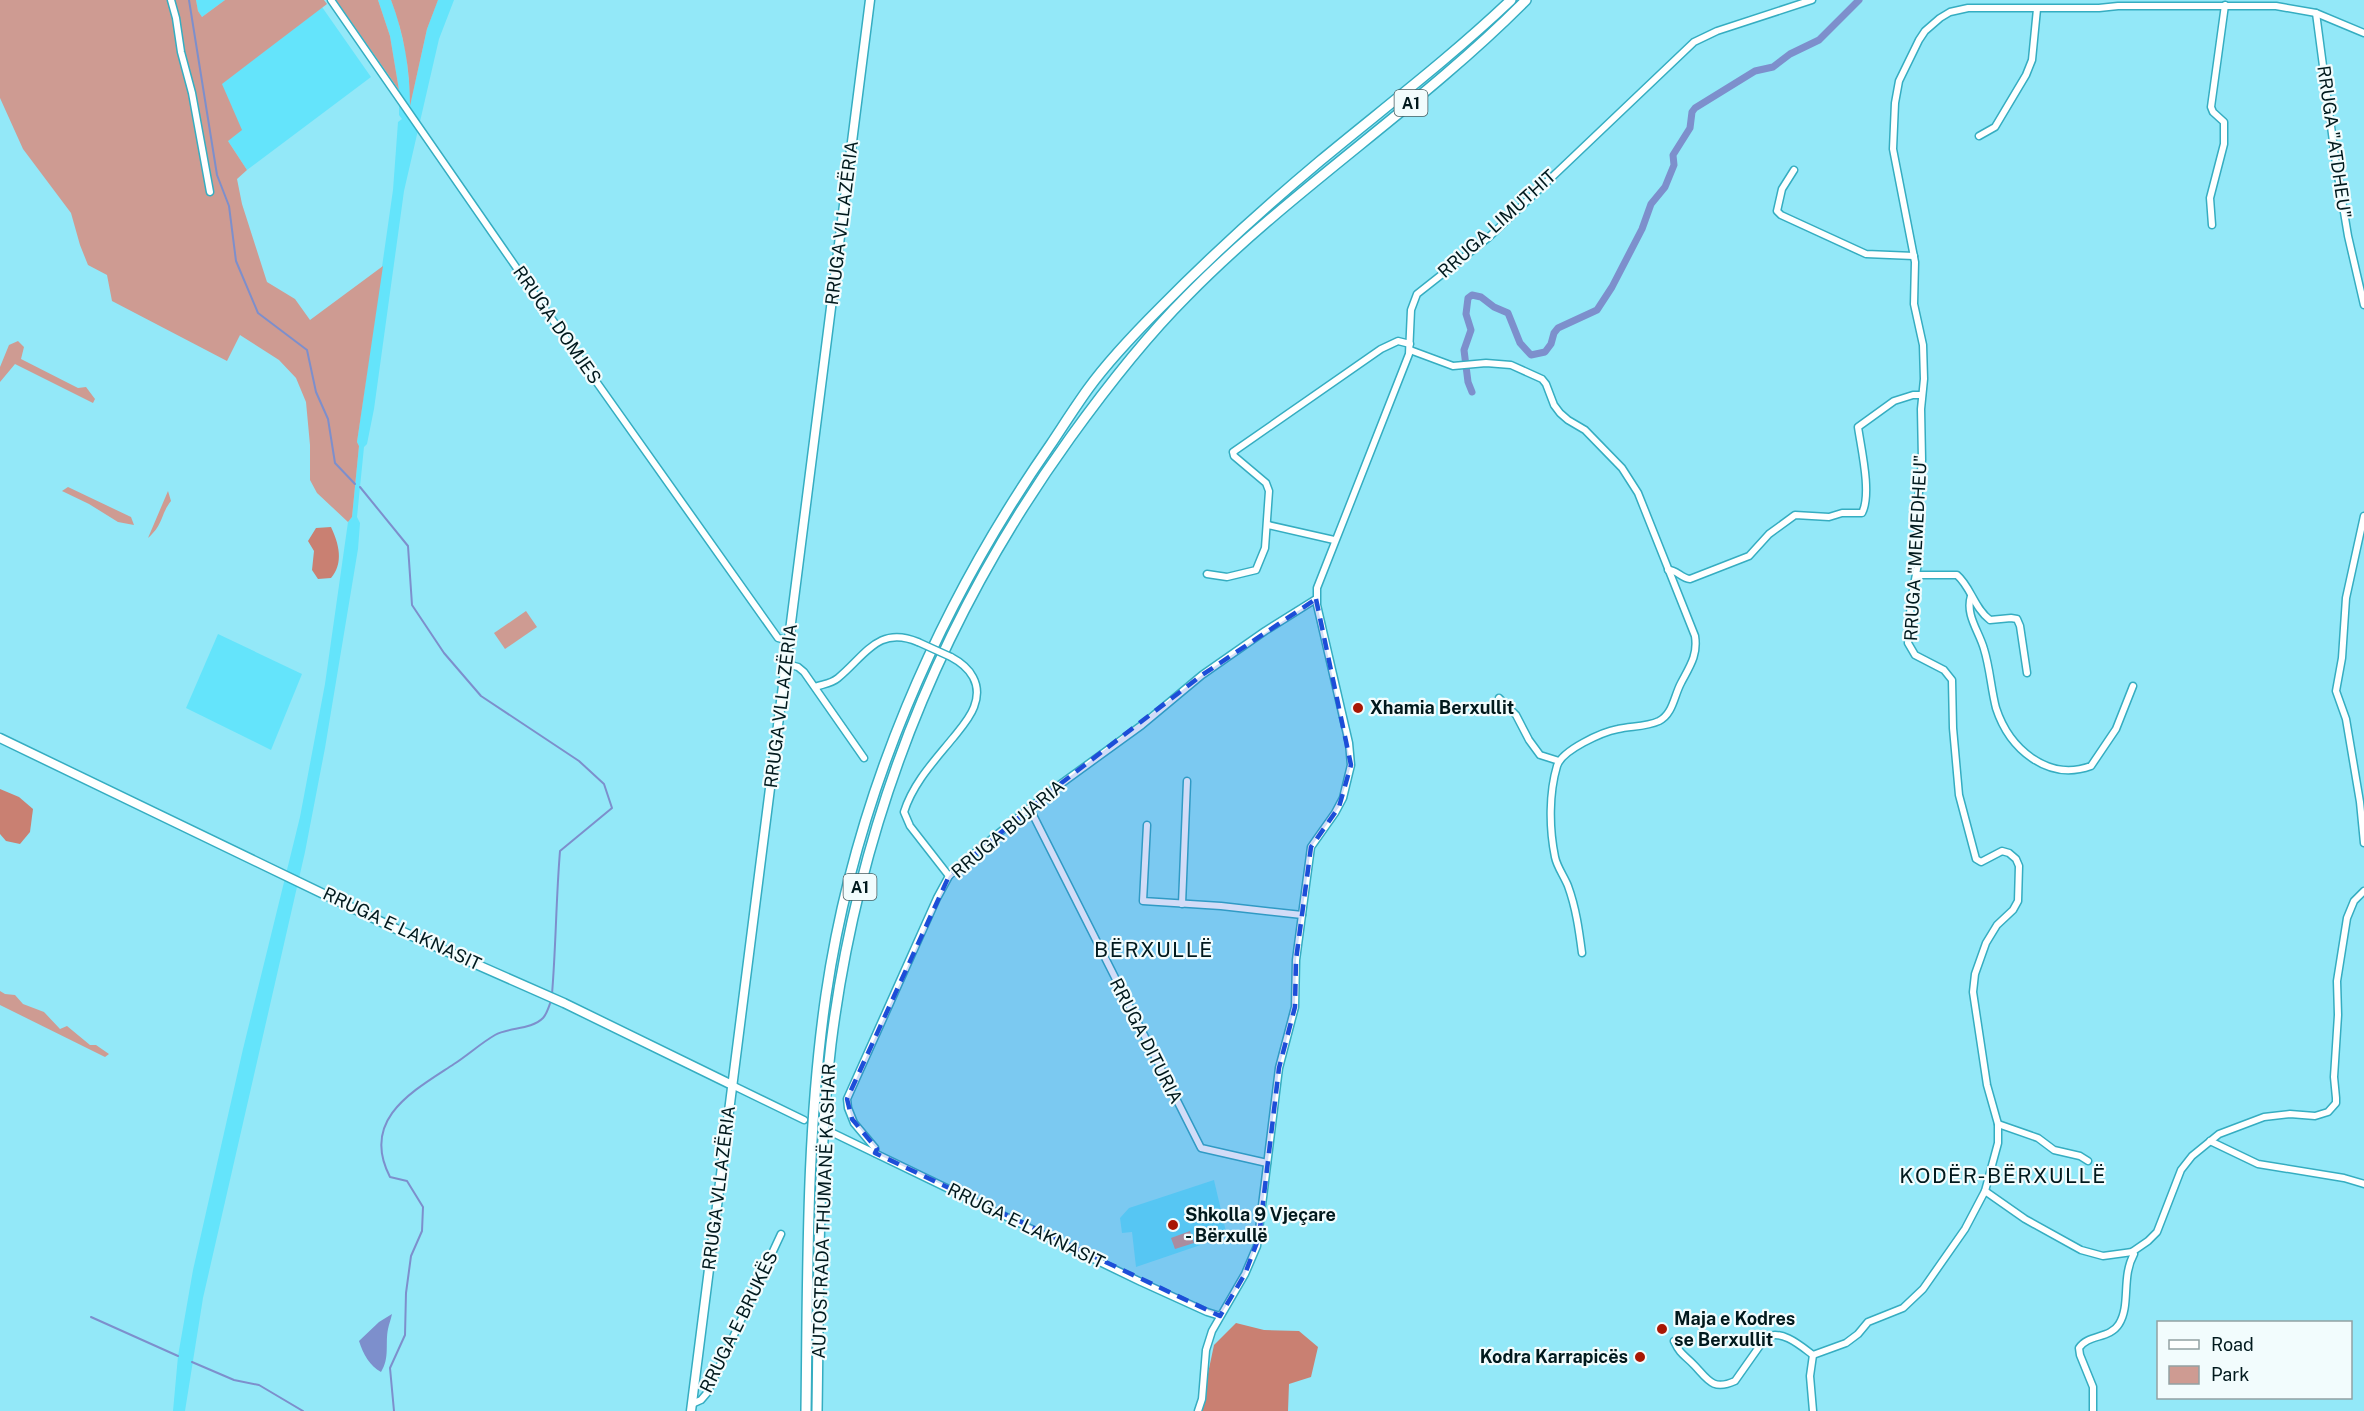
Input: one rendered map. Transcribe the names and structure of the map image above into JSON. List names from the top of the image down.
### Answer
{
  "streets": {
    "highway": ["A1", "AUTOSTRADA THUMANË KASHAR"],
    "main road": ["RRUGA VLLAZËRIA", "RRUGA E LAKNASIT"],
    "street": [
      "RRUGA \"ATDHEU\"",
      "RRUGA LIMUTHIT",
      "RRUGA DOMJES",
      "RRUGA \"MEMEDHEU\"",
      "RRUGA BUJARIA",
      "RRUGA DITURIA",
      "RRUGA E BRUKËS"
    ]
  },
  "crossings": [
    ["RRUGA \"ATDHEU\"", "RRUGA \"MEMEDHEU\""],
    ["RRUGA VLLAZËRIA", "RRUGA DOMJES"],
    ["RRUGA VLLAZËRIA", "RRUGA E LAKNASIT"],
    ["RRUGA VLLAZËRIA", "RRUGA E BRUKËS"],
    ["RRUGA LIMUTHIT", "RRUGA BUJARIA"],
    ["RRUGA BUJARIA", "RRUGA E LAKNASIT"],
    ["RRUGA BUJARIA", "RRUGA DITURIA"]
  ],
  "districts": ["BËRXULLË", "KODËR-BËRXULLË"],
  "places": [
    "Xhamia Berxullit",
    "Shkolla 9 Vjeçare - Bërxullë",
    "Maja e Kodres se Berxullit",
    "Kodra Karrapicës"
  ],
  "legend": ["Road", "Park"]
}
